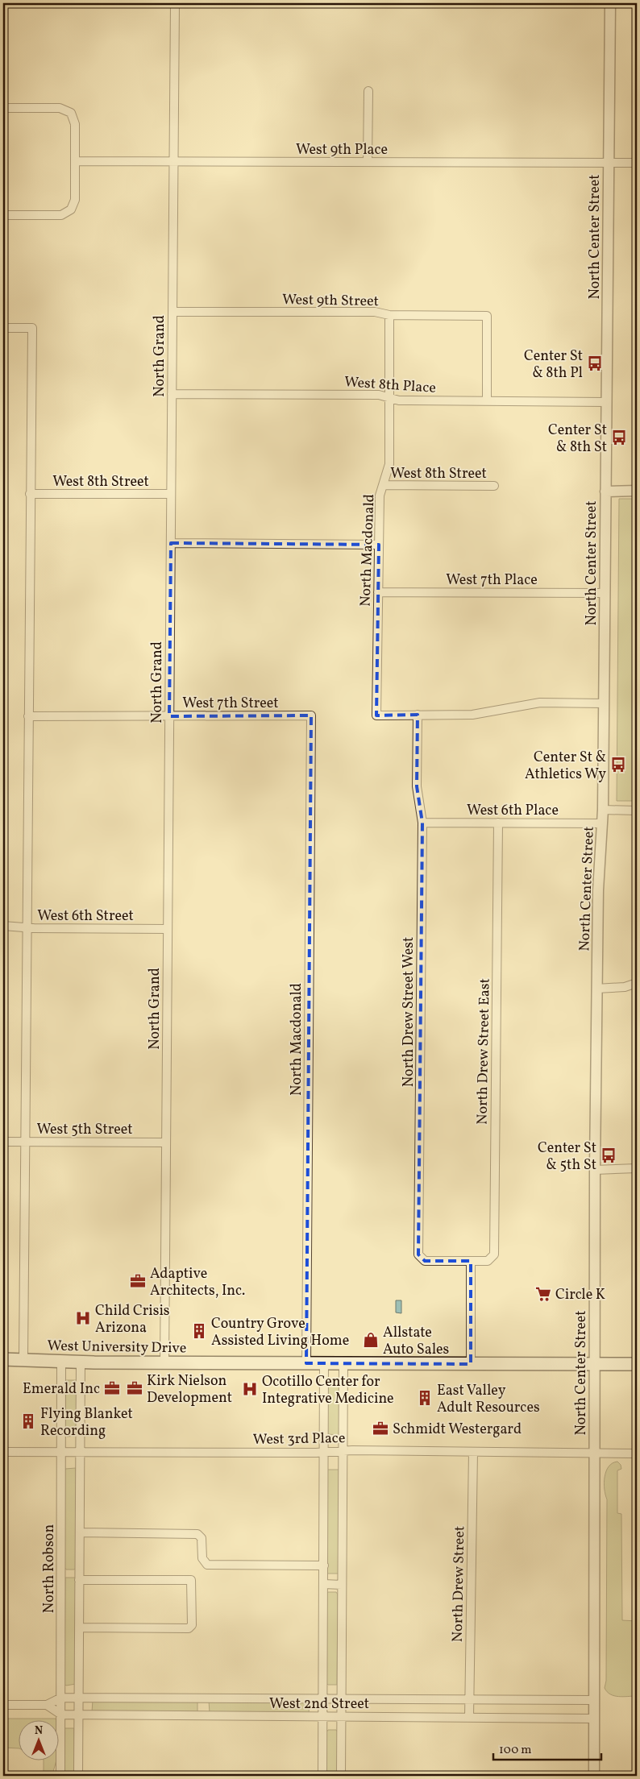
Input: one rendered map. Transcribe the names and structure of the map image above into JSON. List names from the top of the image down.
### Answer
{
  "streets": {
    "main road": ["West University Drive"],
    "street": [
      "West 9th Place",
      "North Center Street",
      "West 9th Street",
      "North Grand",
      "West 8th Place",
      "West 8th Street",
      "North Macdonald",
      "West 7th Place",
      "West 7th Street",
      "West 6th Place",
      "West 6th Street",
      "North Drew Street West",
      "North Drew Street East",
      "West 5th Street",
      "West 3rd Place",
      "North Robson",
      "North Drew Street",
      "West 2nd Street"
    ]
  },
  "crossings": [
    ["West 9th Place", "North Center Street"],
    ["West 9th Place", "North Grand"],
    ["North Center Street", "West 8th Place"],
    ["North Center Street", "West 7th Place"],
    ["North Center Street", "West 6th Place"],
    ["North Center Street", "West University Drive"],
    ["North Center Street", "West 3rd Place"],
    ["North Center Street", "West 2nd Street"],
    ["West 9th Street", "North Grand"],
    ["West 9th Street", "West 8th Place"],
    ["West 9th Street", "North Macdonald"],
    ["North Grand", "West 8th Place"],
    ["North Grand", "West 8th Street"],
    ["North Grand", "West 7th Street"],
    ["North Grand", "West 6th Street"],
    ["North Grand", "West 5th Street"],
    ["North Grand", "West University Drive"],
    ["West 8th Place", "North Macdonald"],
    ["West 8th Street", "North Macdonald"],
    ["North Macdonald", "West 7th Place"],
    ["North Macdonald", "West 7th Street"],
    ["North Macdonald", "North Drew Street West"],
    ["North Macdonald", "West University Drive"],
    ["West 6th Place", "North Drew Street West"],
    ["West 6th Place", "North Drew Street East"],
    ["North Drew Street West", "North Drew Street East"],
    ["West University Drive", "North Robson"],
    ["West 3rd Place", "North Robson"],
    ["West 3rd Place", "North Drew Street"],
    ["North Robson", "West 2nd Street"],
    ["North Drew Street", "West 2nd Street"]
  ],
  "places": {
    "bus stop": [
      "Center St & 8th Pl",
      "Center St & 8th St",
      "Center St & Athletics Wy",
      "Center St & 5th St"
    ],
    "office": [
      "Adaptive Architects, Inc.",
      "Emerald Inc",
      "Kirk Nielson Development",
      "Schmidt Westergard"
    ],
    "supermarket": ["Circle K"],
    "hospital": ["Child Crisis Arizona", "Ocotillo Center for Integrative Medicine"],
    "building": ["Country Grove Assisted Living Home", "East Valley Adult Resources", "Flying Blanket Recording"],
    "shop": ["Allstate Auto Sales"]
  },
  "scale_bar": "100 m",
  "north": "top"
}
